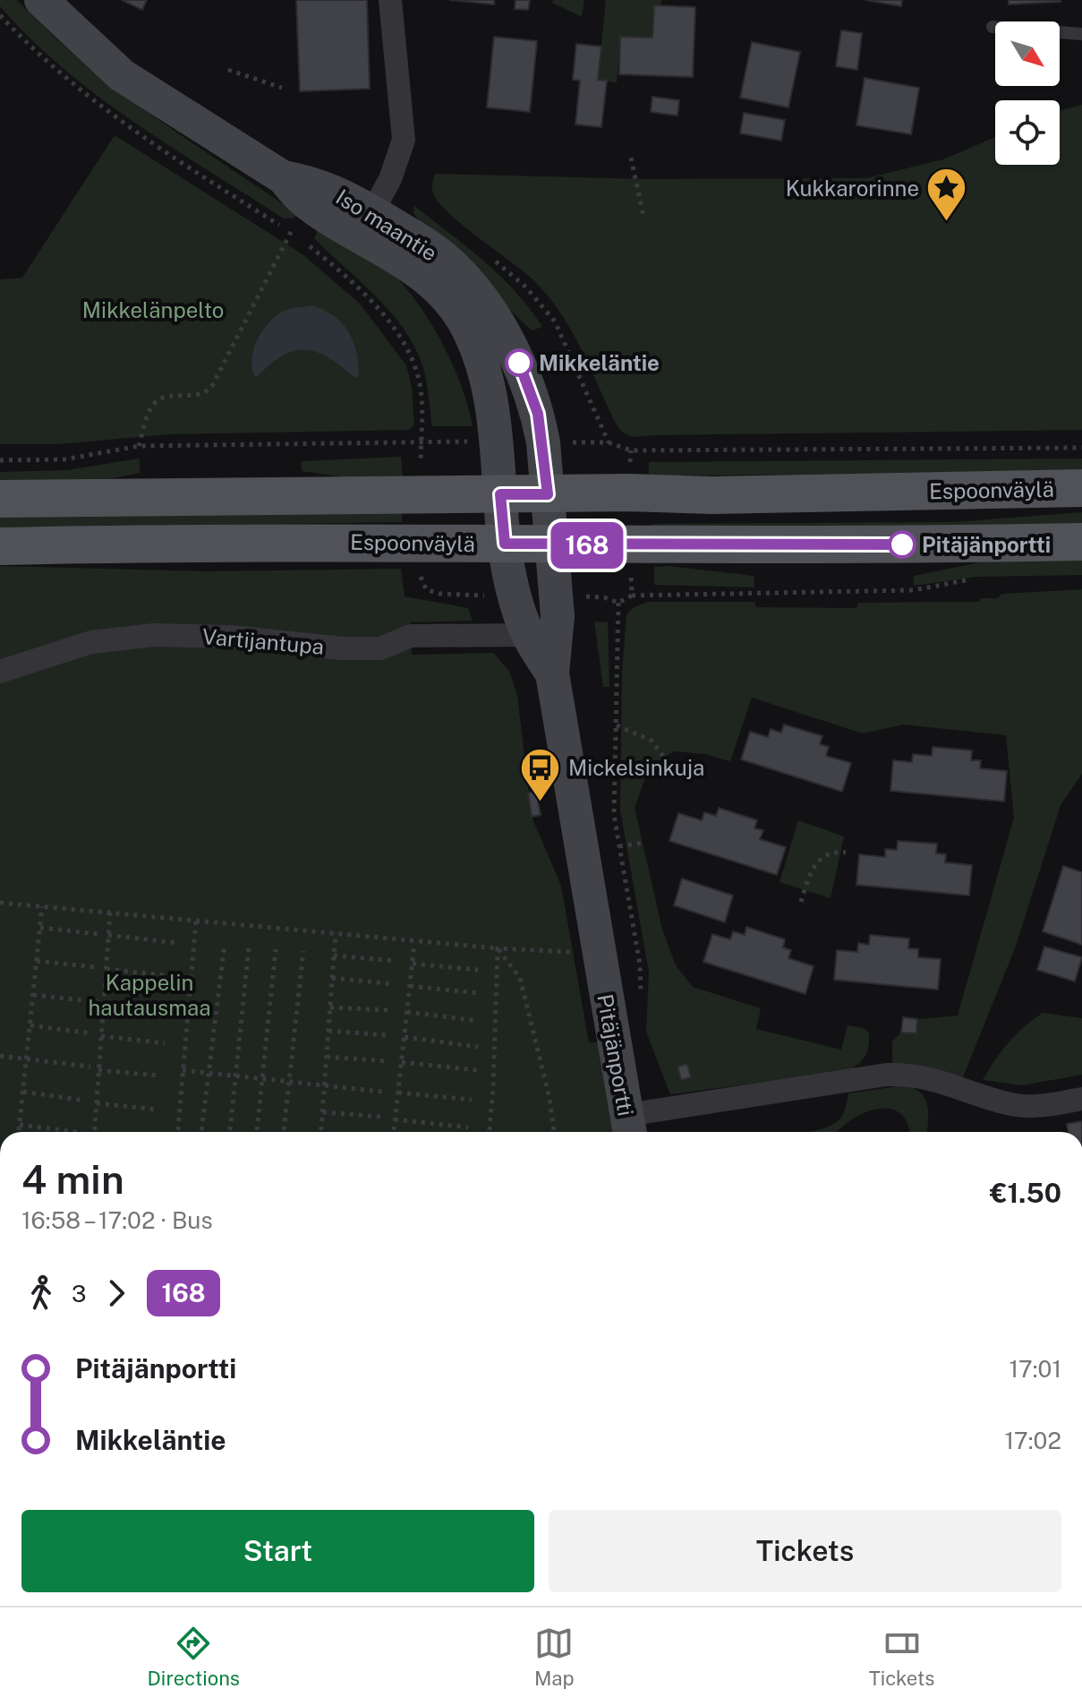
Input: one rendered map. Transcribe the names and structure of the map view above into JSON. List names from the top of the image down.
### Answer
{
  "streets": {
    "main road": ["Iso maantie", "Espoonväylä", "Pitäjänportti"],
    "street": ["Vartijantupa"]
  },
  "crossings": [
    ["Iso maantie", "Espoonväylä"],
    ["Iso maantie", "Pitäjänportti"],
    ["Espoonväylä", "Pitäjänportti"],
    ["Vartijantupa", "Pitäjänportti"]
  ],
  "parks": ["Mikkelänpelto", "Kappelin hautausmaa"],
  "places": {
    "place": ["Kukkarorinne"],
    "other": ["Mikkeläntie", "Pitäjänportti"],
    "bus stop": ["Mickelsinkuja"]
  },
  "lines": ["bus line 168"],
  "north": "bottom right",
  "page": {
    "on_map": "168",
    "heading": ["4 min", "16:58 – 17:02 · Bus", "€1.50"],
    "legs": ["3", "168"],
    "list": [
      {
        "name": "Pitäjänportti",
        "value": "17:01"
      },
      {
        "name": "Mikkeläntie",
        "value": "17:02"
      }
    ],
    "buttons": ["Start", "Tickets"],
    "tabs": ["Directions", "Map", "Tickets"]
  }
}
